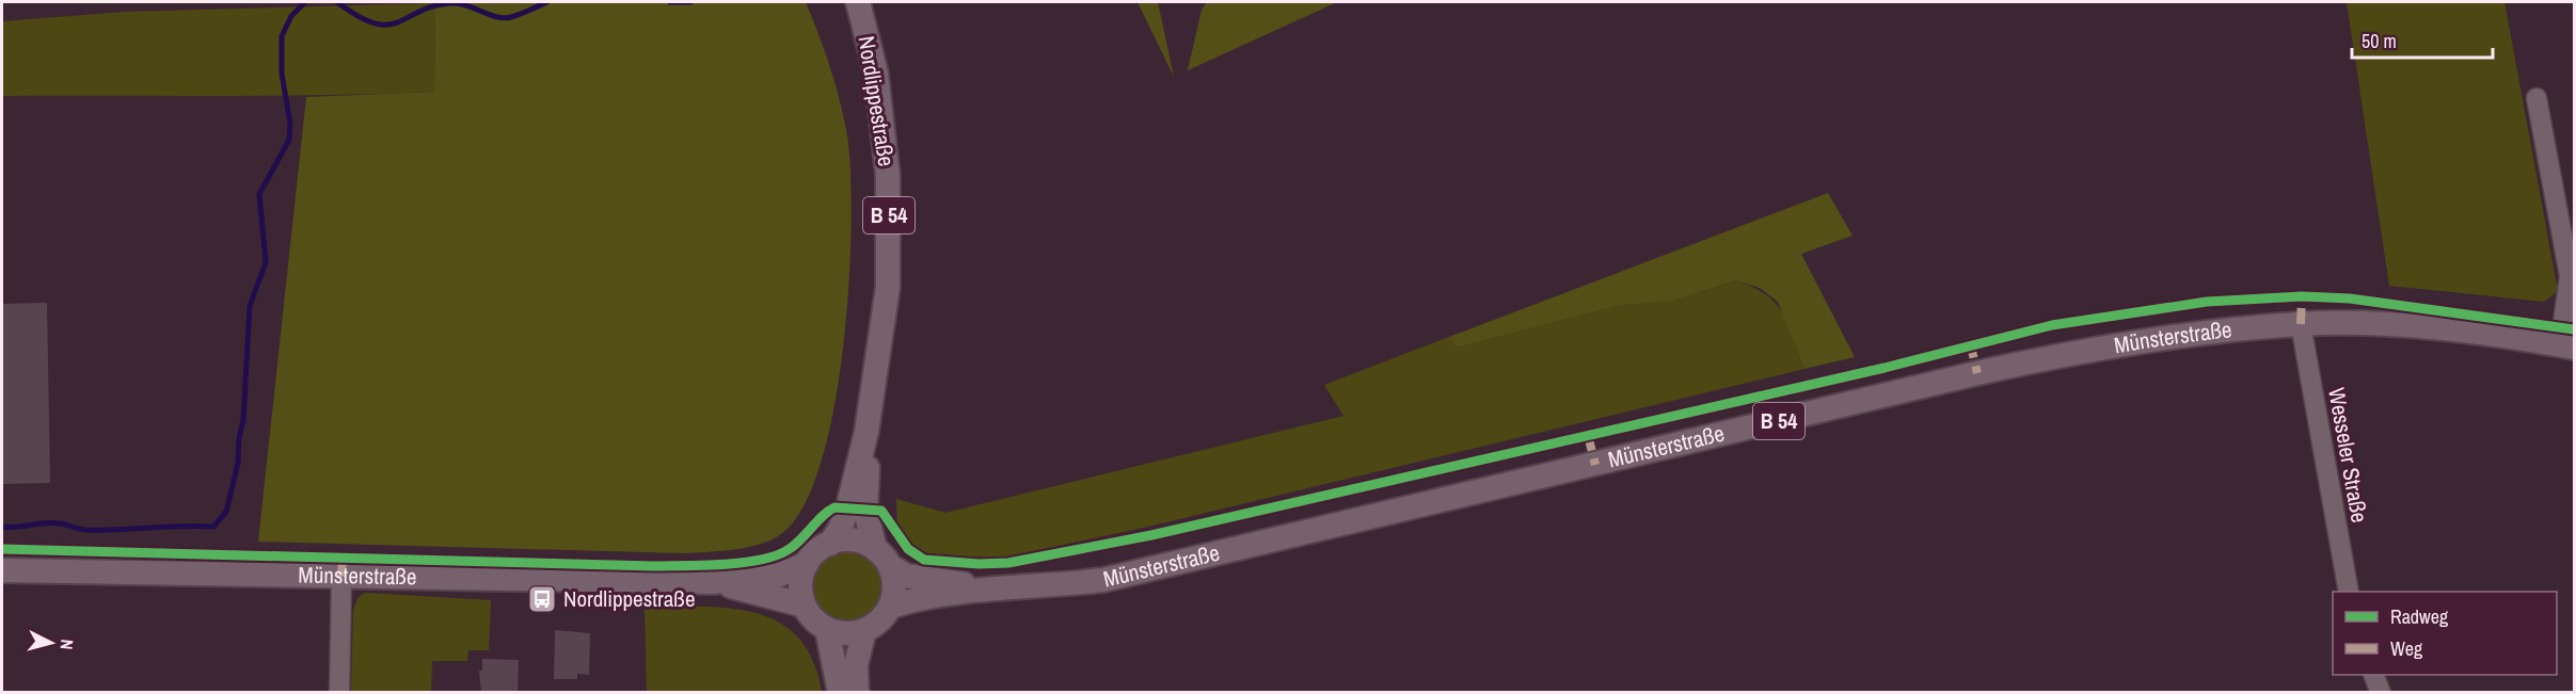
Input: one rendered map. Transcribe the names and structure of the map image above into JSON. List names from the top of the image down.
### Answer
{
  "streets": {
    "main road": ["Nordlippestraße", "B 54", "Münsterstraße"],
    "street": ["Wesseler Straße"]
  },
  "crossings": [
    ["Nordlippestraße", "Münsterstraße"],
    ["Münsterstraße", "Wesseler Straße"]
  ],
  "places": {
    "bus stop": ["Nordlippestraße"]
  },
  "legend": ["Radweg", "Weg"],
  "scale_bar": "50 m",
  "north": "right"
}
